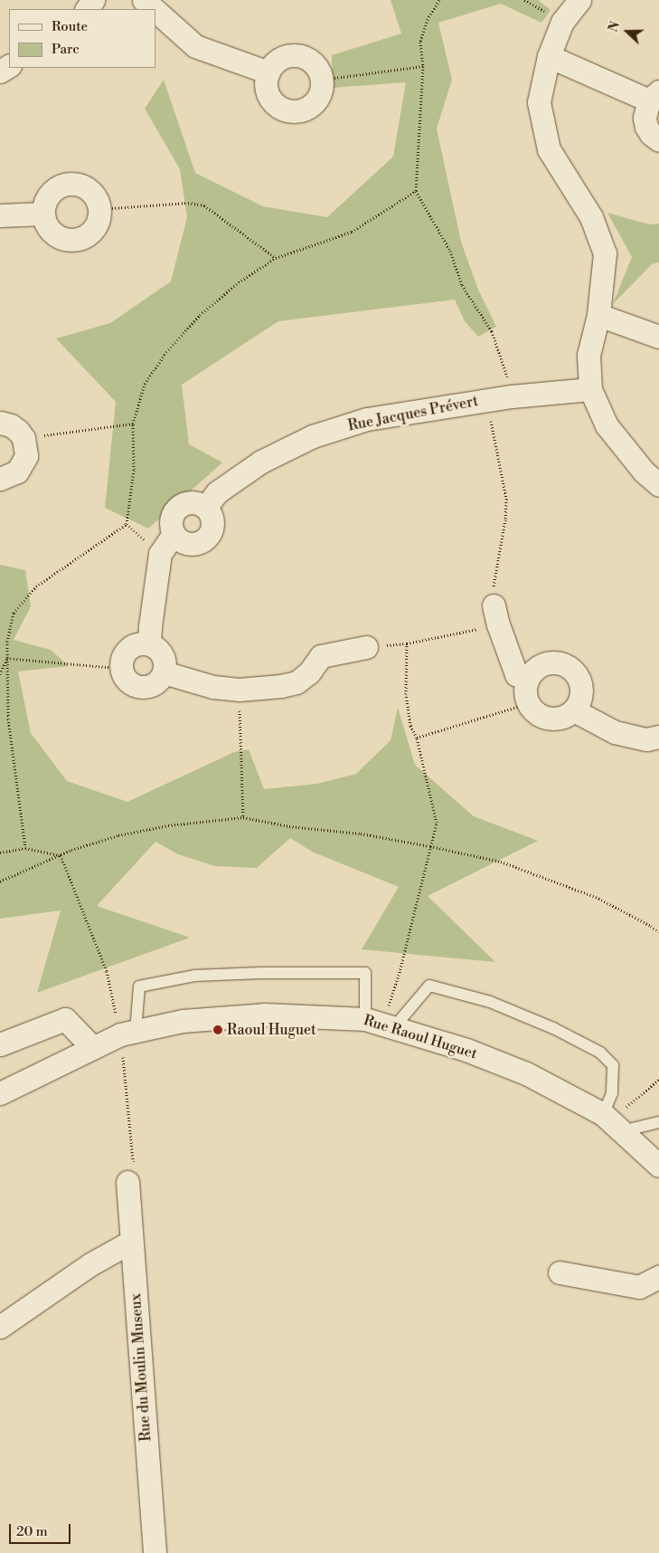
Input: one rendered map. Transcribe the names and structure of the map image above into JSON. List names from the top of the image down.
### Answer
{
  "streets": {
    "street": ["Rue Jacques Prévert", "Rue Raoul Huguet", "Rue du Moulin Museux"]
  },
  "places": ["Raoul Huguet"],
  "legend": ["Route", "Parc"],
  "scale_bar": "20 m",
  "north": "left"
}
